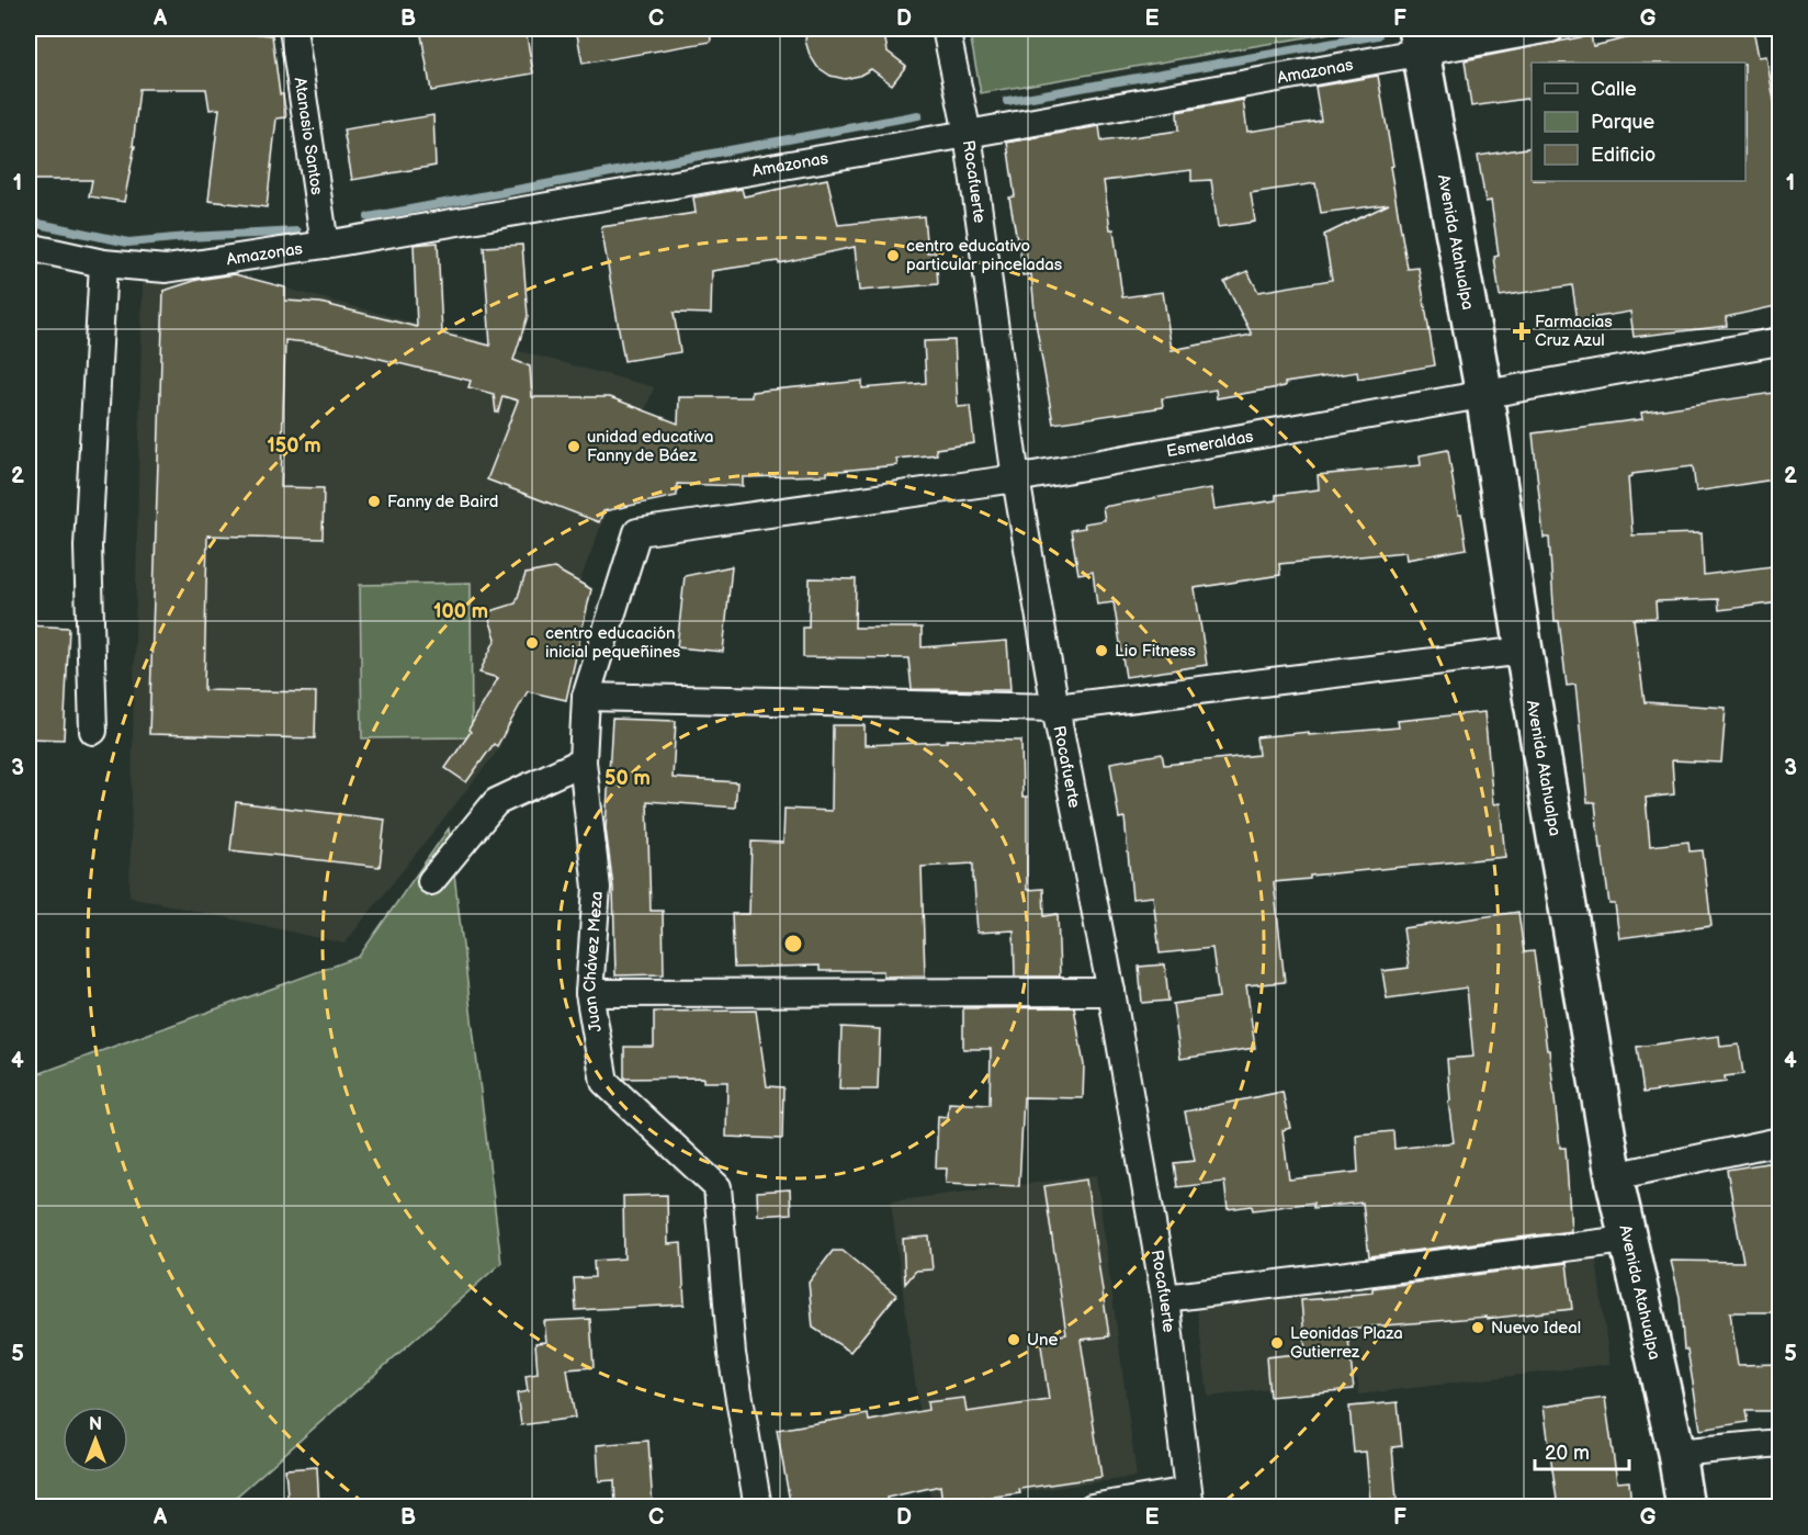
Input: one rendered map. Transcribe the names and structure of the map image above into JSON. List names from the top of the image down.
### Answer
{
  "streets": {
    "highway": ["Avenida Atahualpa"],
    "street": [
      "Amazonas",
      "Atanasio Santos",
      "Rocafuerte",
      "Esmeraldas",
      "Juan Chávez Meza"
    ]
  },
  "crossings": [
    ["Amazonas", "Atanasio Santos"],
    ["Amazonas", "Rocafuerte"],
    ["Amazonas", "Avenida Atahualpa"],
    ["Rocafuerte", "Esmeraldas"],
    ["Avenida Atahualpa", "Esmeraldas"],
    ["Esmeraldas", "Juan Chávez Meza"]
  ],
  "places": {
    "other": [
      "centro educativo particular pinceladas",
      "unidad educativa Fanny de Báez",
      "Fanny de Baird",
      "centro educación inicial pequeñines",
      "Lio Fitness",
      "Nuevo Ideal",
      "Une",
      "Leonidas Plaza Gutierrez"
    ],
    "health": ["Farmacias Cruz Azul"]
  },
  "legend": ["Calle", "Parque", "Edificio"],
  "scale_bar": "20 m",
  "north": "top",
  "grid": {
    "columns": [
      "A",
      "B",
      "C",
      "D",
      "E",
      "F",
      "G"
    ],
    "rows": [
      "1",
      "2",
      "3",
      "4",
      "5"
    ]
  },
  "rings": ["150 m", "100 m", "50 m"]
}
